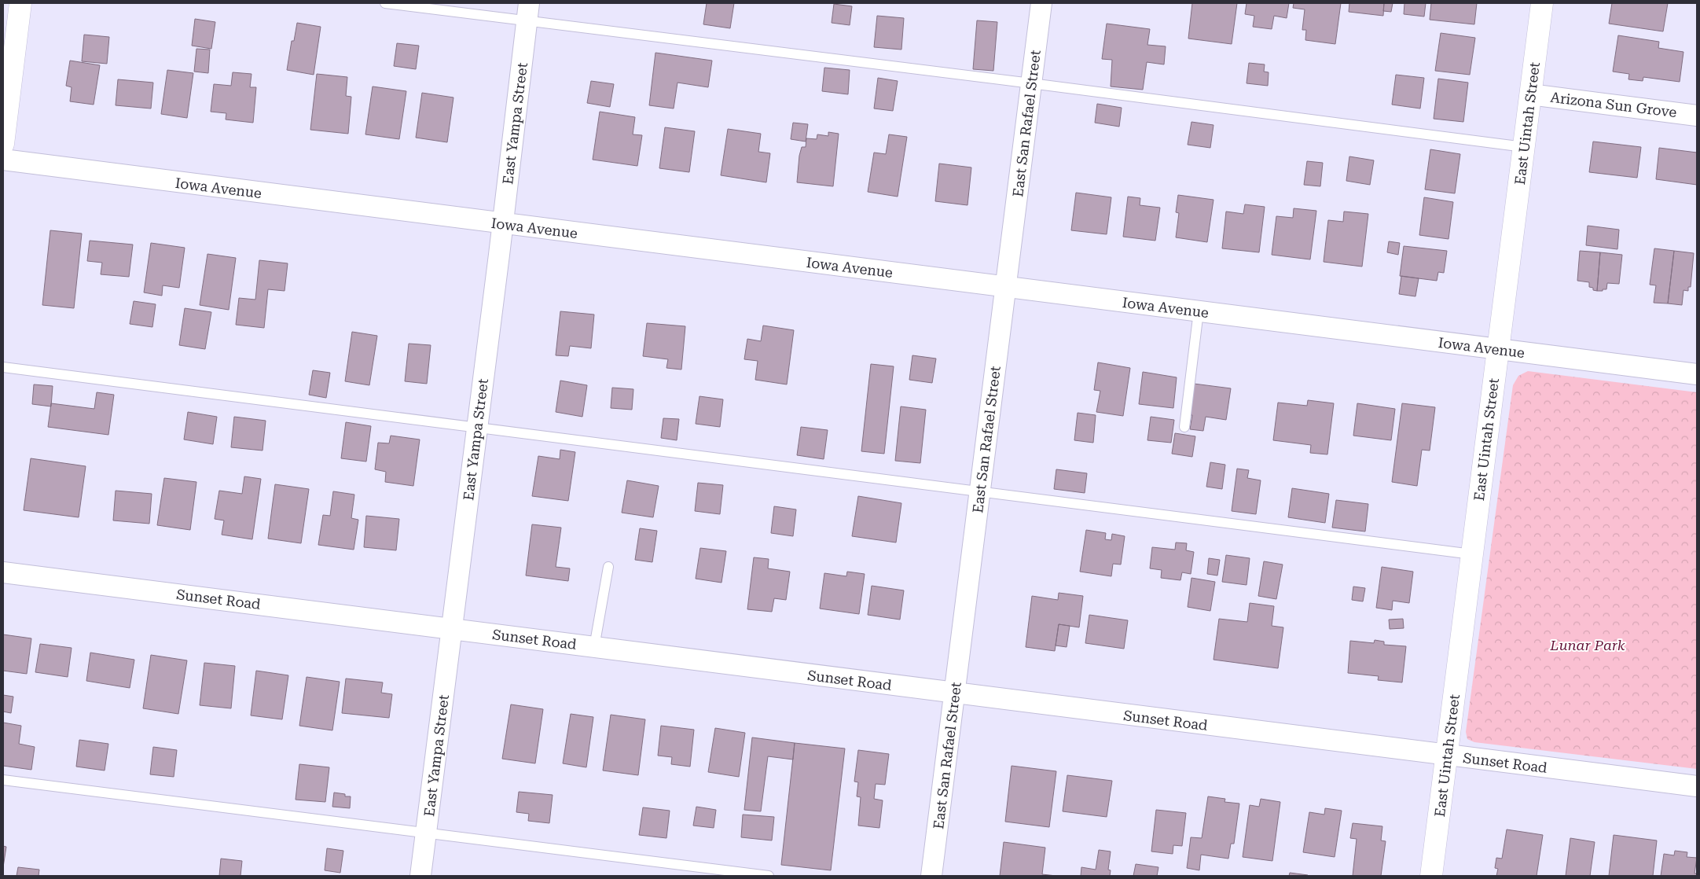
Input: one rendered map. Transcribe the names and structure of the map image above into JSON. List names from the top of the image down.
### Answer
{
  "streets": {
    "main road": ["East Uintah Street"],
    "street": [
      "Arizona Sun Grove",
      "East Yampa Street",
      "East San Rafael Street",
      "Iowa Avenue",
      "Sunset Road"
    ]
  },
  "crossings": [
    ["Arizona Sun Grove", "East Uintah Street"],
    ["East Yampa Street", "Iowa Avenue"],
    ["East Yampa Street", "Sunset Road"],
    ["East San Rafael Street", "Iowa Avenue"],
    ["East San Rafael Street", "Sunset Road"],
    ["East Uintah Street", "Iowa Avenue"],
    ["East Uintah Street", "Sunset Road"]
  ],
  "parks": ["Lunar Park"]
}
